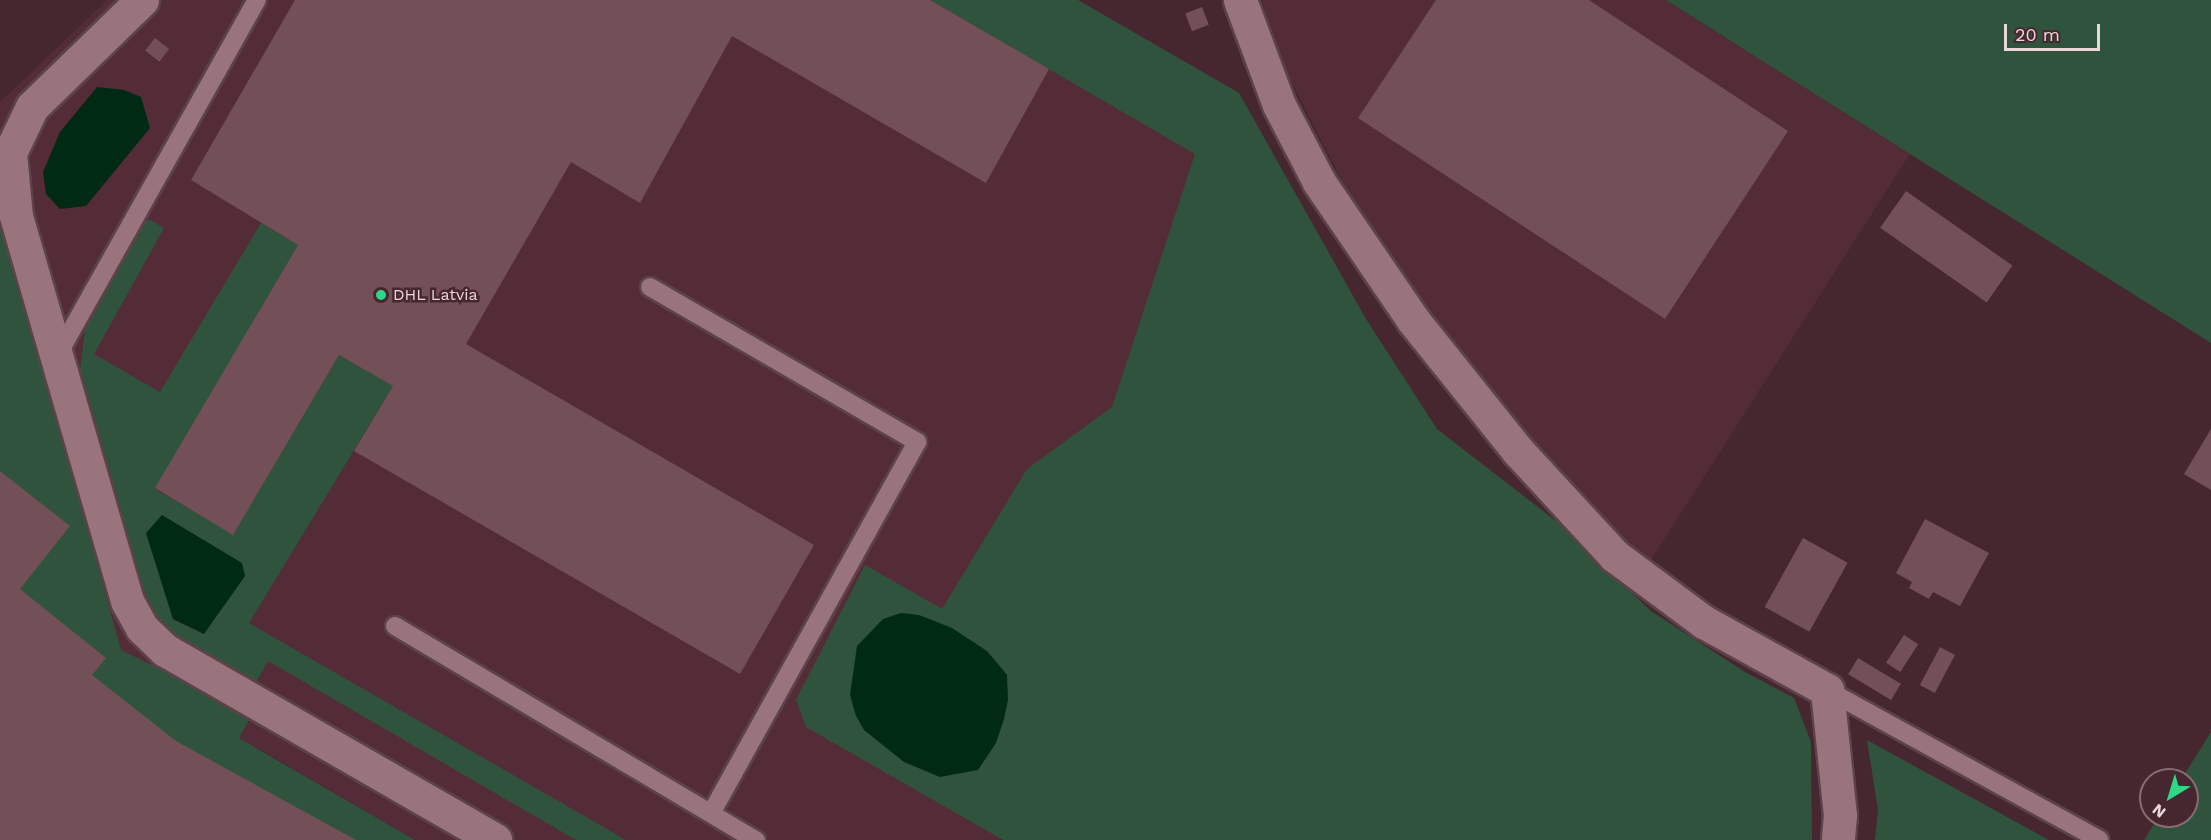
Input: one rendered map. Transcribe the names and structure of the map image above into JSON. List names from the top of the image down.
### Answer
{
  "places": ["DHL Latvia"],
  "scale_bar": "20 m",
  "north": "bottom left"
}
